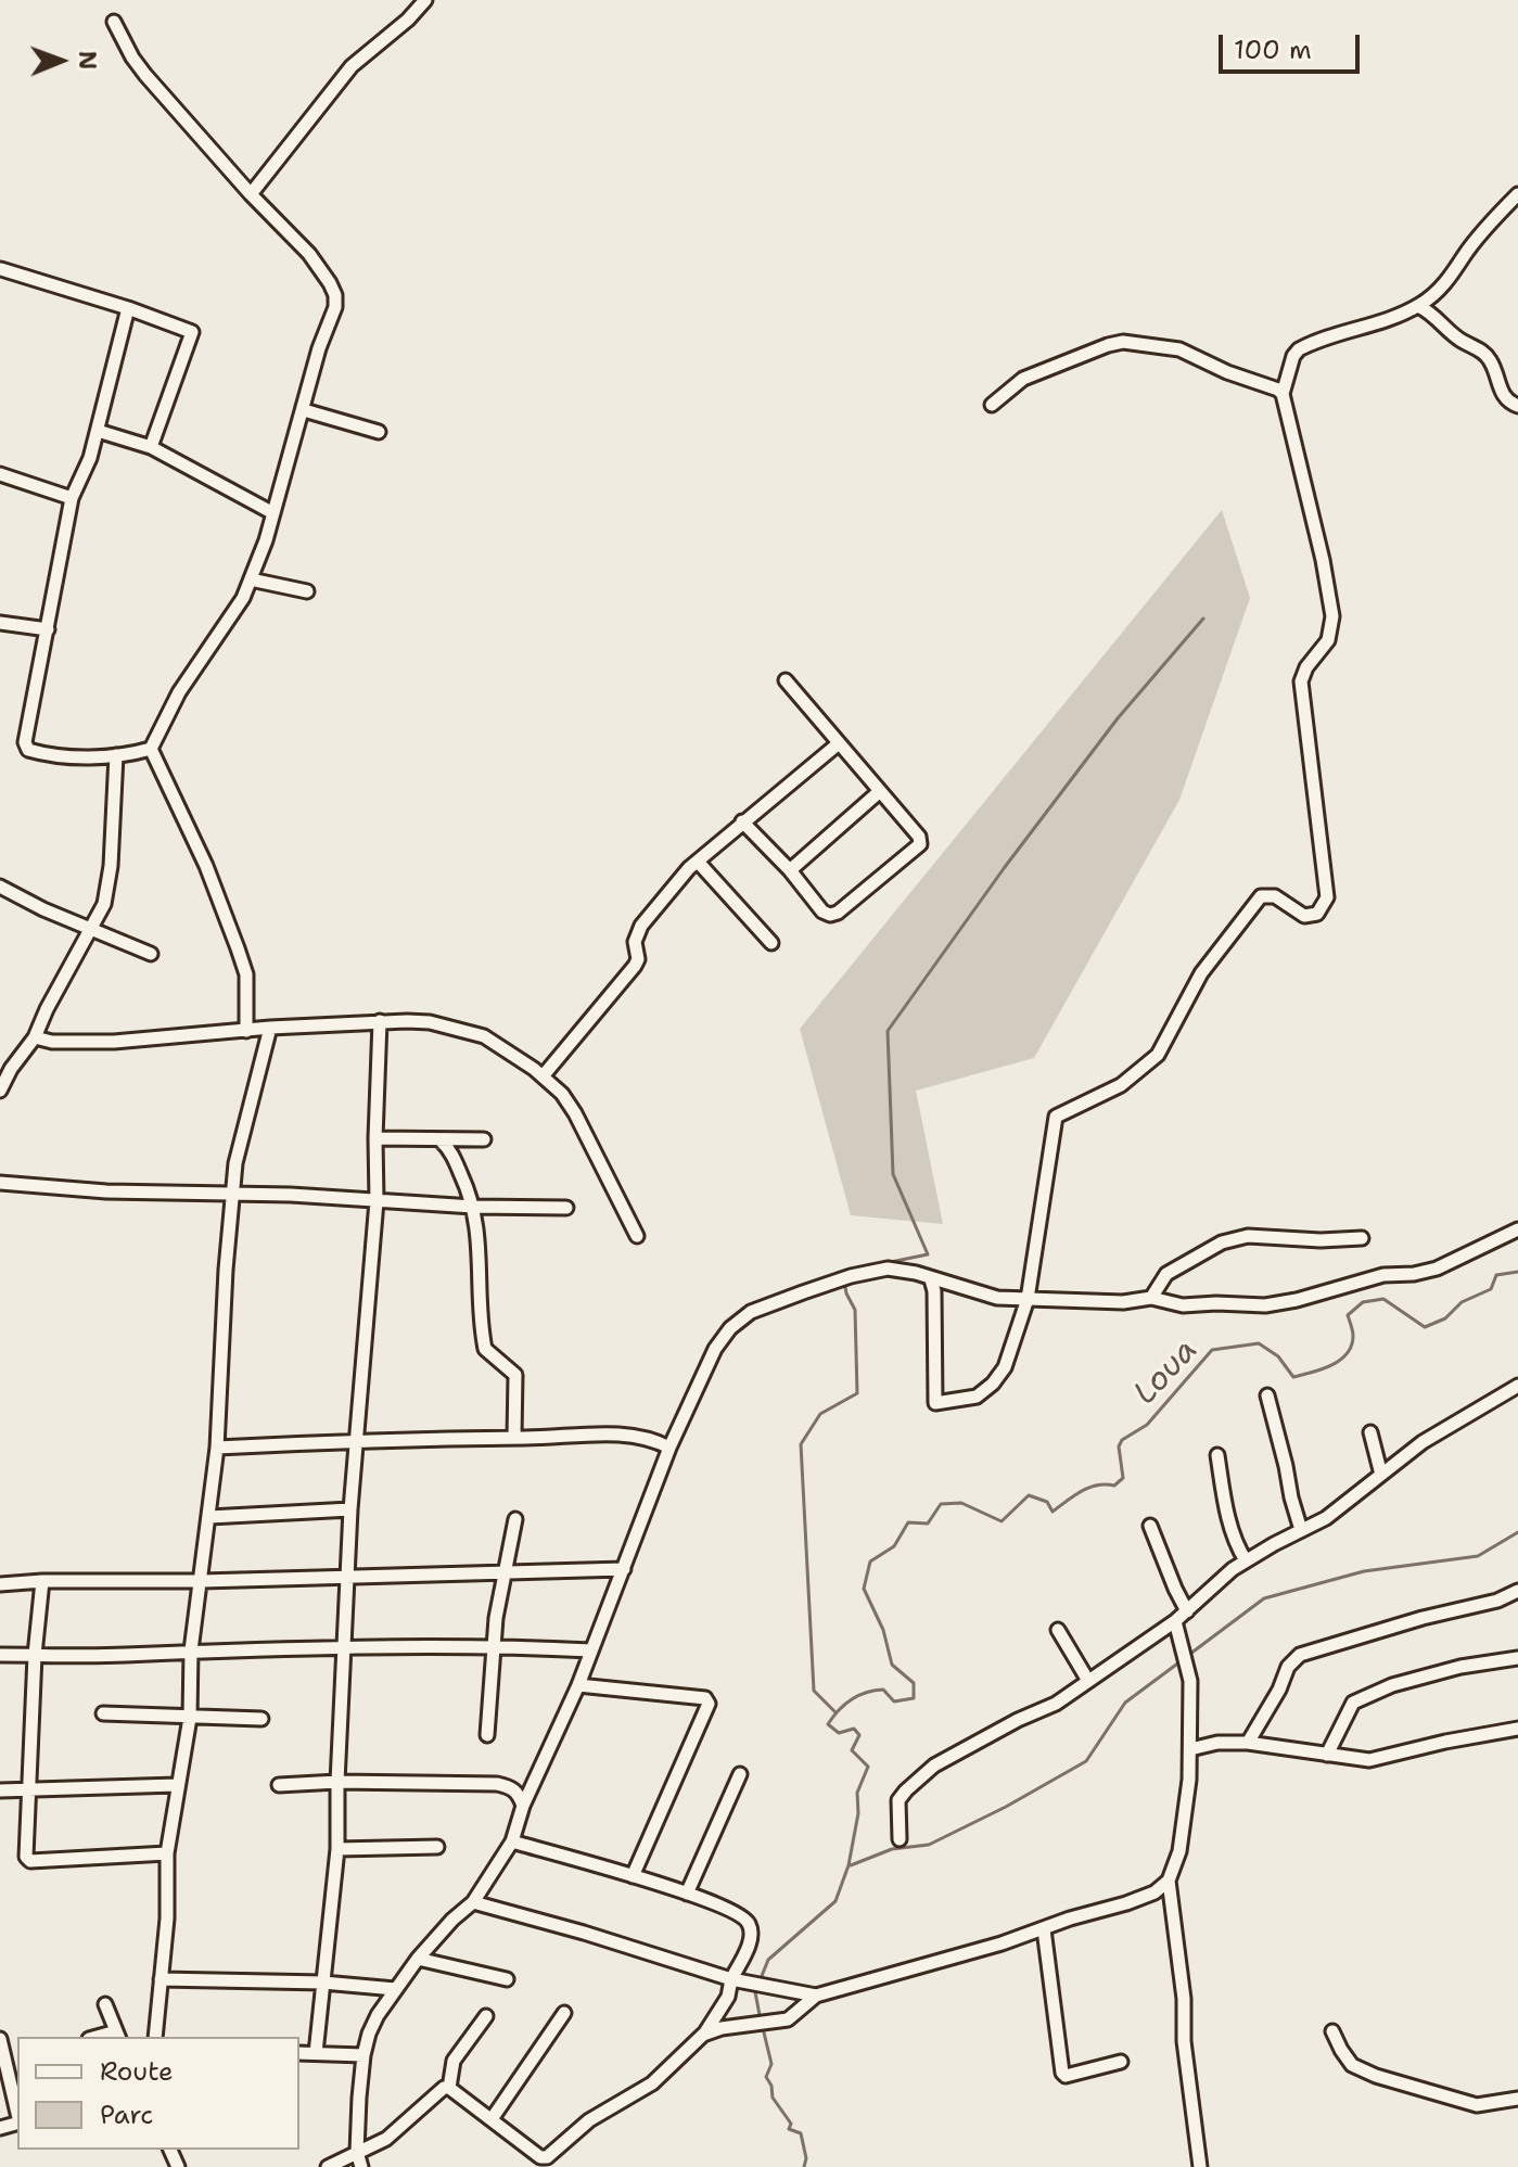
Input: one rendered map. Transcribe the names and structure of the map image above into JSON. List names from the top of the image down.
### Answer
{
  "water": ["Loua"],
  "legend": ["Route", "Parc"],
  "scale_bar": "100 m",
  "north": "right"
}
